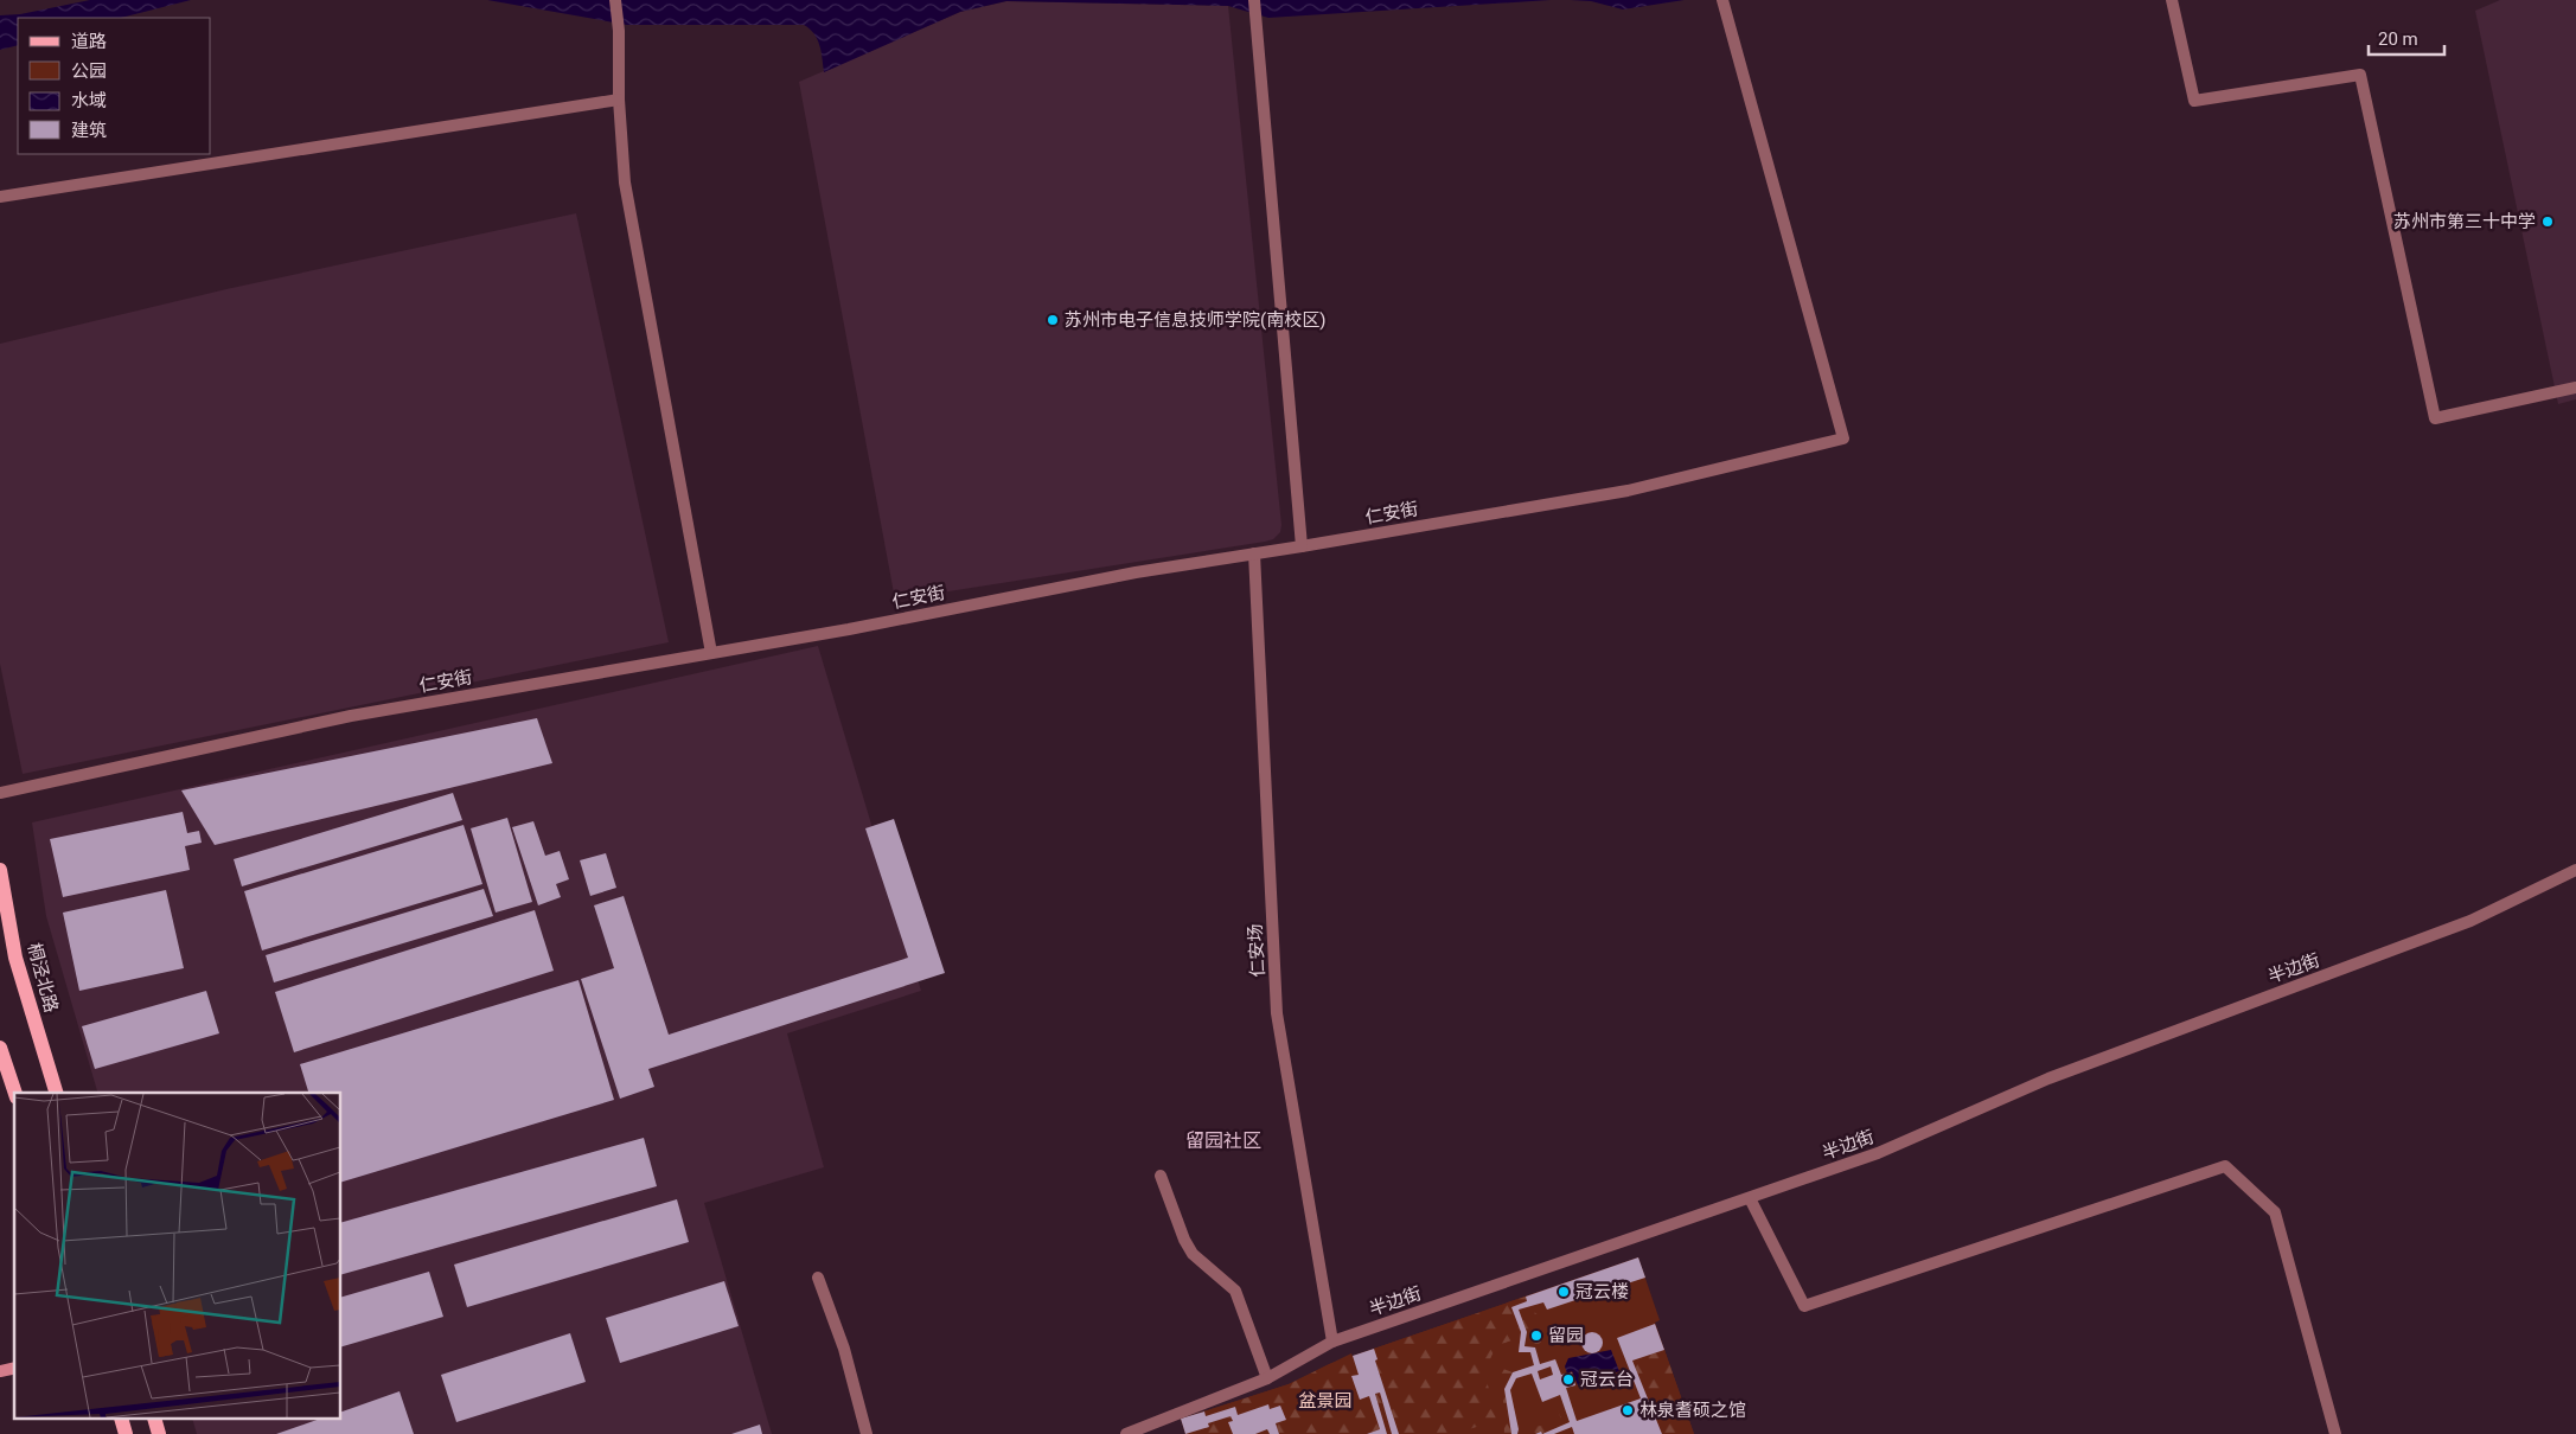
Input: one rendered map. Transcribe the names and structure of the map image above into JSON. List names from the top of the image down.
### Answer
{
  "streets": {
    "main road": ["桐泾北路"],
    "street": ["仁安街", "仁安场", "半边街"]
  },
  "crossings": [
    ["仁安街", "仁安场"],
    ["仁安场", "半边街"]
  ],
  "districts": ["留园社区"],
  "parks": ["盆景园"],
  "places": [
    "苏州市第三十中学",
    "苏州市电子信息技师学院(南校区)",
    "冠云楼",
    "留园",
    "冠云台",
    "林泉耆硕之馆"
  ],
  "legend": [
    "道路",
    "公园",
    "水域",
    "建筑"
  ],
  "scale_bar": "20 m"
}
